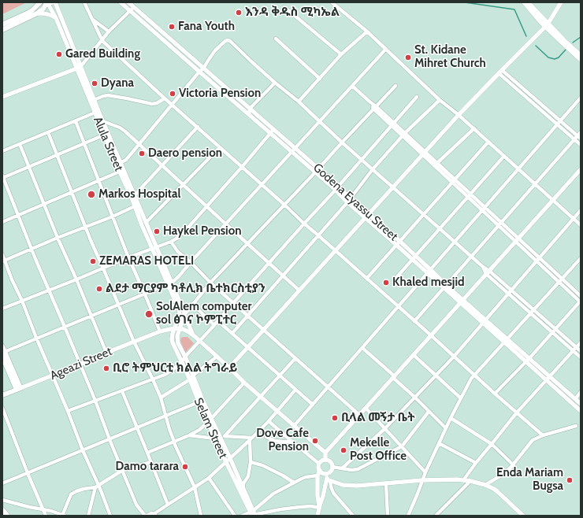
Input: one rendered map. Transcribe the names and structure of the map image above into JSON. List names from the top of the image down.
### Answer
{
  "streets": {
    "main road": ["Ageazi Street"],
    "street": ["Alula Street", "Godena Eyassu Street", "Selam Street"]
  },
  "crossings": [
    ["Ageazi Street", "Selam Street"]
  ],
  "places": [
    "እንዳ ቅዱስ ሚካኤል",
    "Fana Youth",
    "Gared Building",
    "St. Kidane Mihret Church",
    "Dyana",
    "Victoria Pension",
    "Daero pension",
    "Markos Hospital",
    "Haykel Pension",
    "ZEMARAS HOTELI",
    "Khaled mesjid",
    "ልደታ ማርያም ካቶሊክ ቤተክርስቲያን",
    "SolAlem computer sol ፅገና ኮምፒተር",
    "ቢሮ ትምህርቲ ክልል ትግራይ",
    "ቢላል መኝታ ቤት",
    "Dove Cafe Pension",
    "Mekelle Post Office",
    "Damo tarara",
    "Enda Mariam Bugsa"
  ]
}
